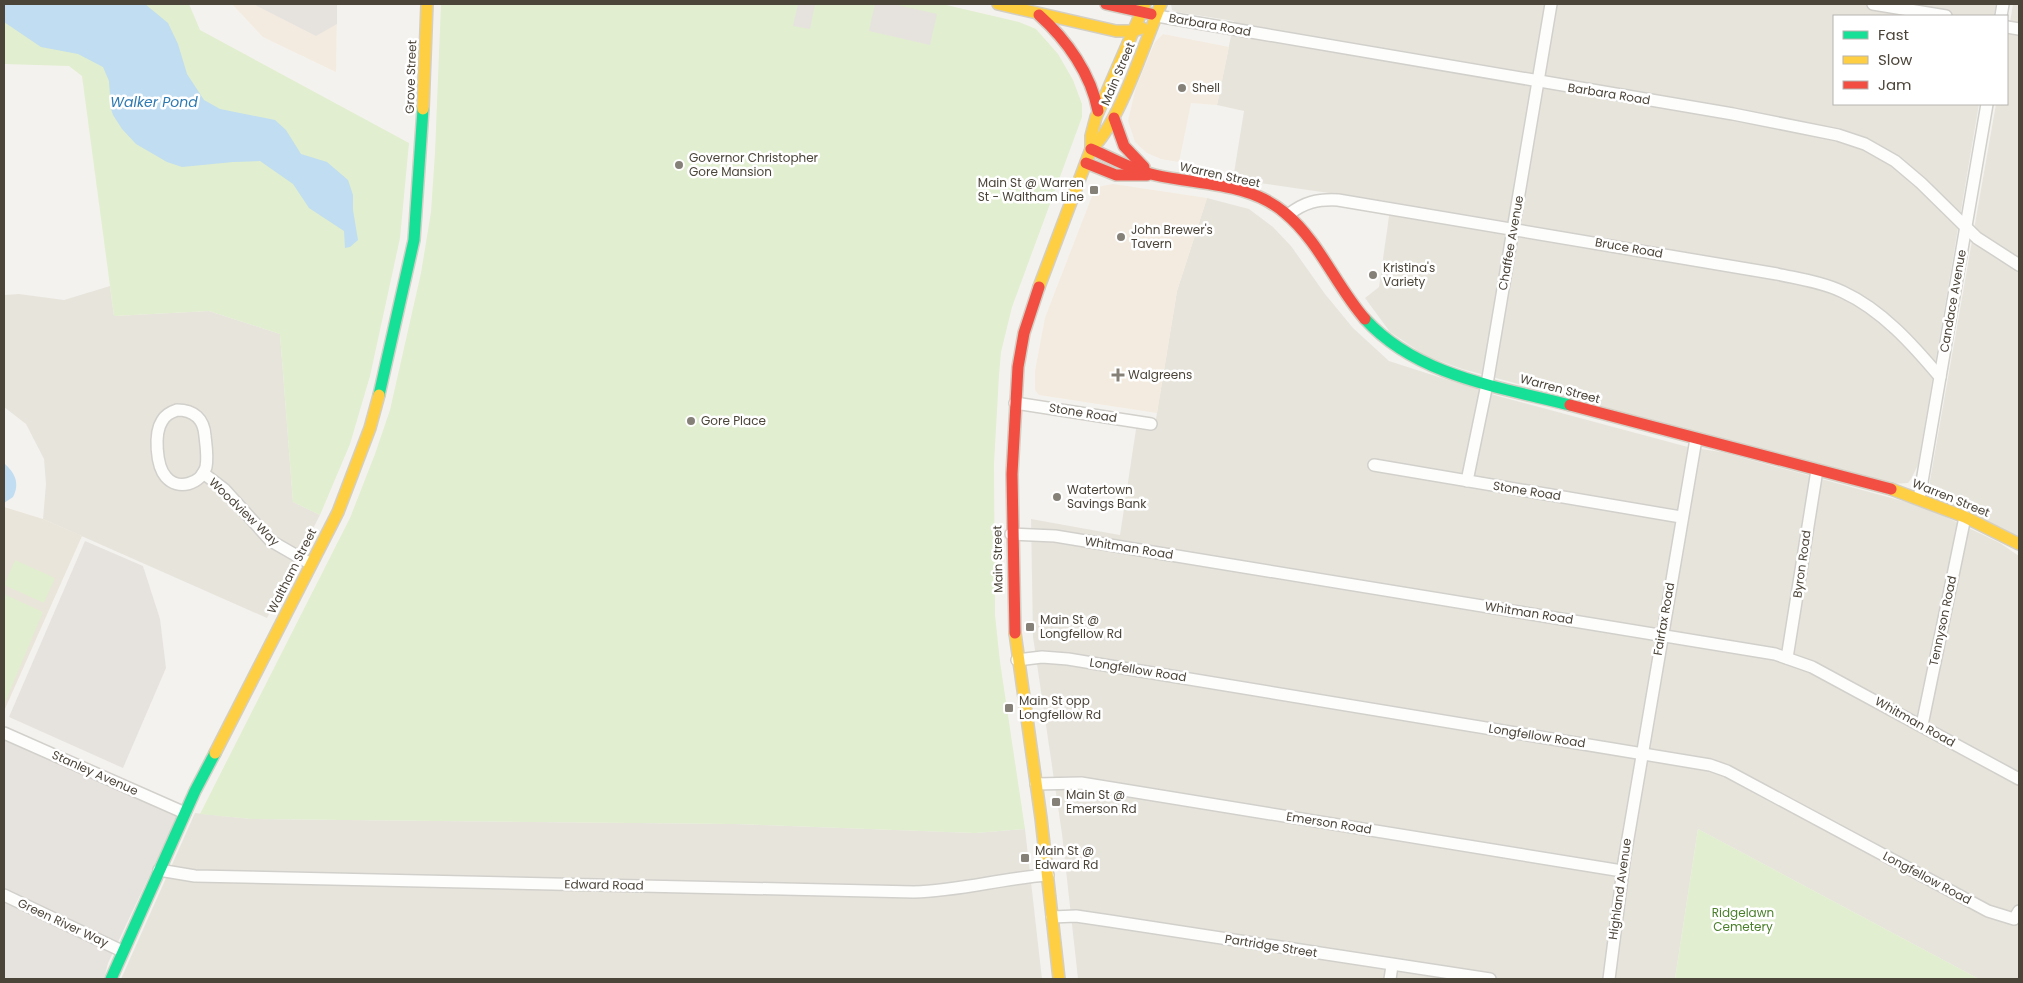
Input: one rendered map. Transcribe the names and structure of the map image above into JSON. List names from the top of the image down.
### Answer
{
  "streets": {
    "main road": [
      "Main Street",
      "Grove Street",
      "Warren Street",
      "Waltham Street"
    ],
    "street": [
      "Barbara Road",
      "Chaffee Avenue",
      "Bruce Road",
      "Candace Avenue",
      "Stone Road",
      "Woodview Way",
      "Whitman Road",
      "Byron Road",
      "Fairfax Road",
      "Tennyson Road",
      "Longfellow Road",
      "Stanley Avenue",
      "Emerson Road",
      "Edward Road",
      "Highland Avenue",
      "Green River Way",
      "Partridge Street"
    ]
  },
  "crossings": [
    ["Barbara Road", "Main Street"],
    ["Barbara Road", "Chaffee Avenue"],
    ["Barbara Road", "Candace Avenue"],
    ["Main Street", "Warren Street"],
    ["Main Street", "Stone Road"],
    ["Main Street", "Whitman Road"],
    ["Main Street", "Longfellow Road"],
    ["Main Street", "Emerson Road"],
    ["Main Street", "Edward Road"],
    ["Main Street", "Partridge Street"],
    ["Grove Street", "Waltham Street"],
    ["Warren Street", "Chaffee Avenue"],
    ["Warren Street", "Bruce Road"],
    ["Warren Street", "Candace Avenue"],
    ["Warren Street", "Byron Road"],
    ["Warren Street", "Fairfax Road"],
    ["Warren Street", "Tennyson Road"],
    ["Chaffee Avenue", "Bruce Road"],
    ["Chaffee Avenue", "Stone Road"],
    ["Bruce Road", "Candace Avenue"],
    ["Stone Road", "Fairfax Road"],
    ["Woodview Way", "Waltham Street"],
    ["Whitman Road", "Byron Road"],
    ["Whitman Road", "Fairfax Road"],
    ["Whitman Road", "Tennyson Road"],
    ["Waltham Street", "Stanley Avenue"],
    ["Waltham Street", "Edward Road"],
    ["Waltham Street", "Green River Way"],
    ["Fairfax Road", "Longfellow Road"],
    ["Fairfax Road", "Highland Avenue"],
    ["Emerson Road", "Highland Avenue"]
  ],
  "water": ["Walker Pond"],
  "parks": ["Ridgelawn Cemetery"],
  "places": {
    "other": [
      "Shell",
      "Governor Christopher Gore Mansion",
      "John Brewer's Tavern",
      "Kristina's Variety",
      "Gore Place",
      "Watertown Savings Bank"
    ],
    "transit": [
      "Main St @ Warren St - Waltham Line",
      "Main St @ Longfellow Rd",
      "Main St opp Longfellow Rd",
      "Main St @ Emerson Rd",
      "Main St @ Edward Rd"
    ],
    "health": ["Walgreens"]
  },
  "legend": ["Fast", "Slow", "Jam"]
}
